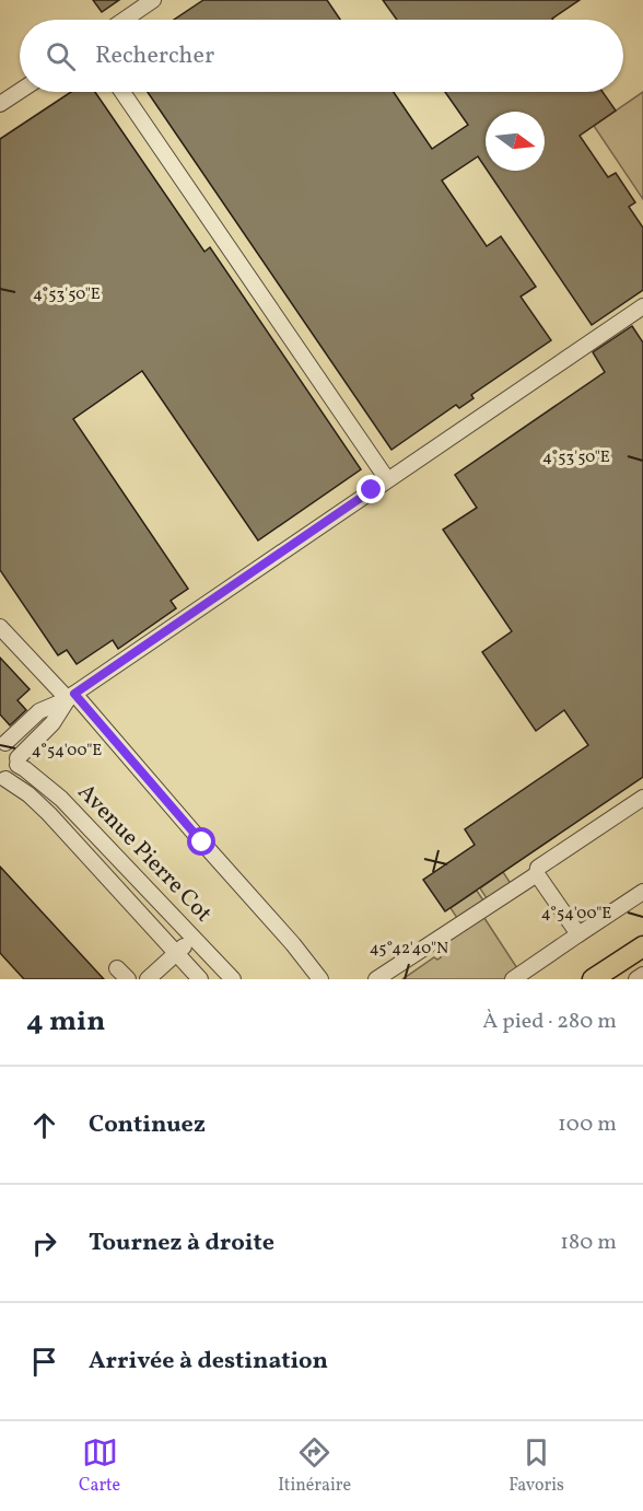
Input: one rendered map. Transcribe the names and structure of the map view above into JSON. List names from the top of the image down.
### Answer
{
  "streets": {
    "street": ["Avenue Pierre Cot"]
  },
  "north": "right",
  "page": {
    "search": "Rechercher",
    "heading": ["4 min", "À pied · 280 m"],
    "list": [
      ["Continuez", "100 m"],
      ["Tournez à droite", "180 m"],
      "Arrivée à destination"
    ],
    "nav": ["Carte", "Itinéraire", "Favoris"]
  },
  "coordinates": ["4°53'50\"E", "4°54'00\"E", "45°42'40\"N"]
}
